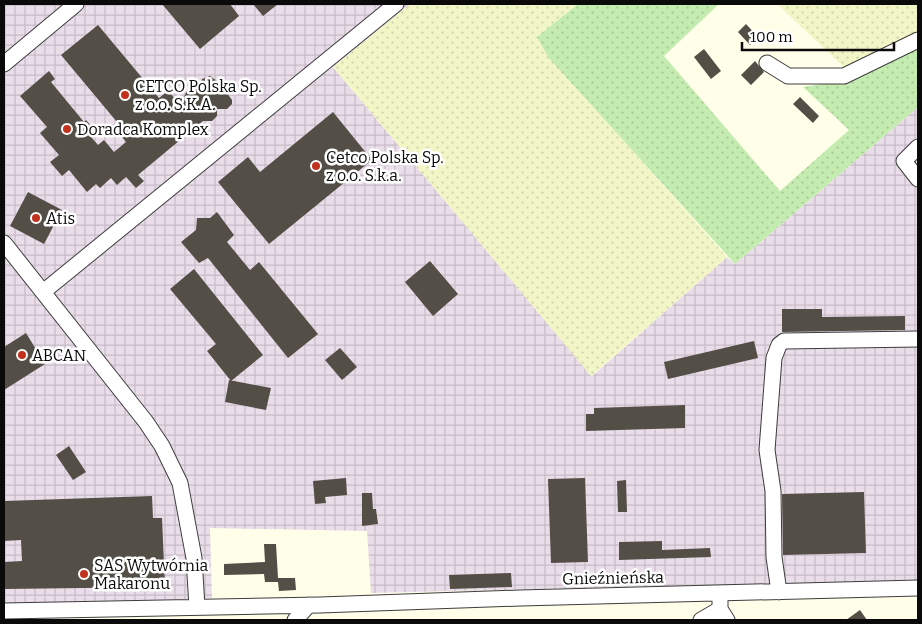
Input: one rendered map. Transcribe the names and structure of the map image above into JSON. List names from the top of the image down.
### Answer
{
  "streets": {
    "street": ["Gnieźnieńska"]
  },
  "places": [
    "CETCO Polska Sp. z o.o. S.K.A.",
    "Doradca Komplex",
    "Cetco Polska Sp. z o.o. S.k.a.",
    "Atis",
    "ABCAN",
    "SAS Wytwórnia Makaronu"
  ],
  "scale_bar": "100 m"
}
